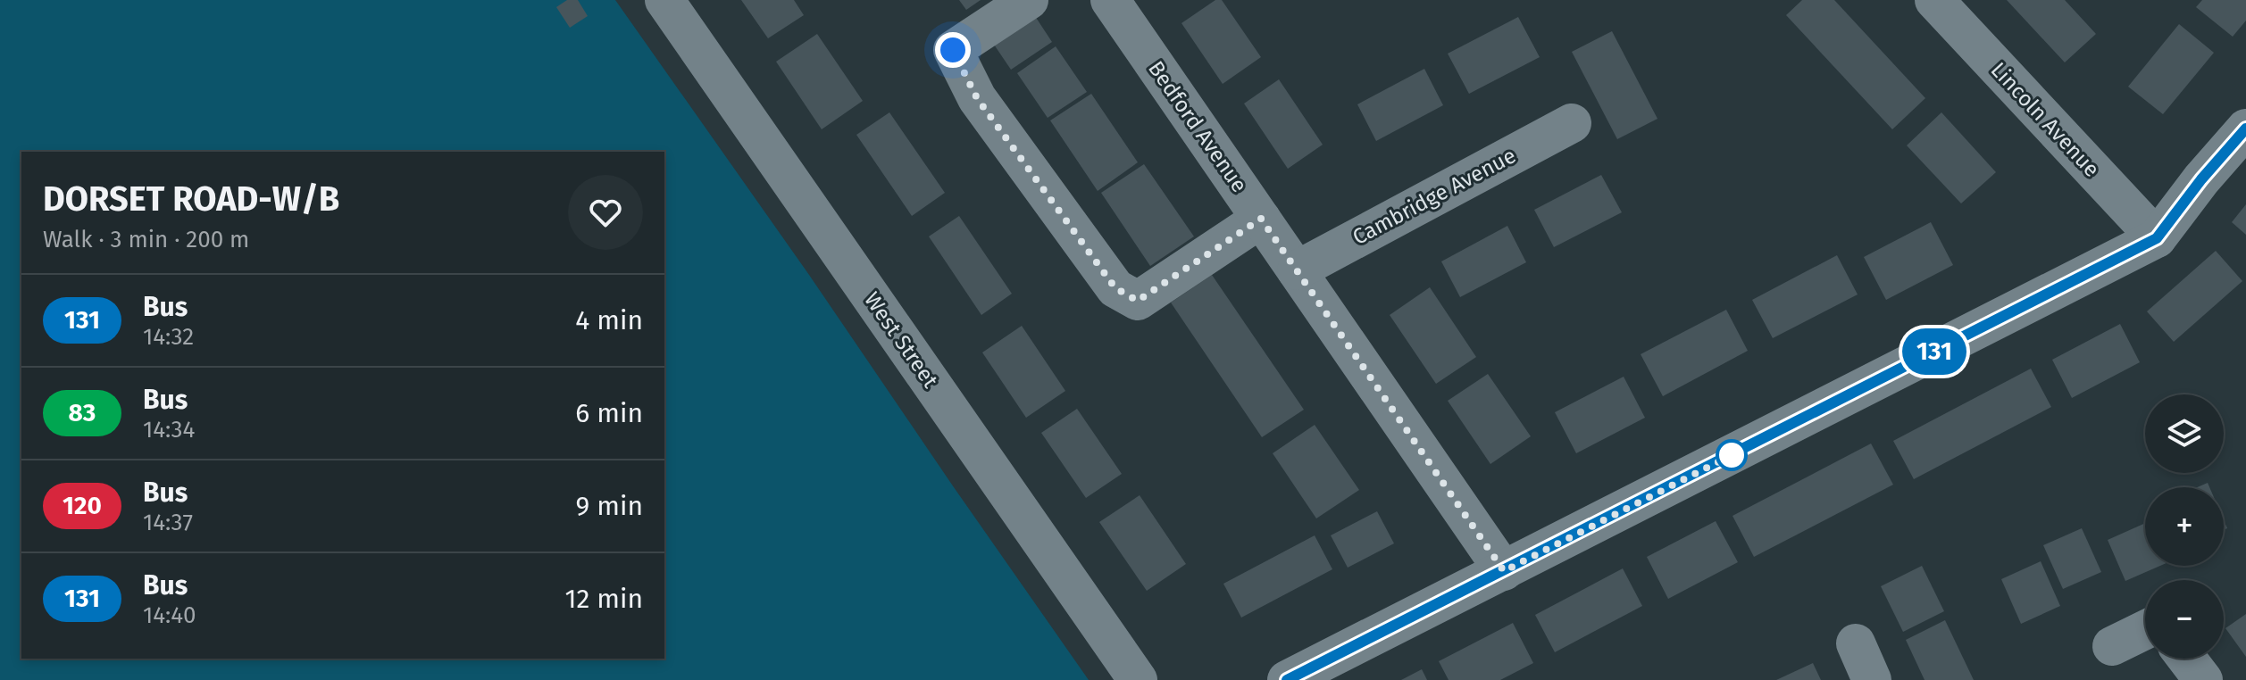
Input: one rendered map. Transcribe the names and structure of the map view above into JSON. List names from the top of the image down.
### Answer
{
  "streets": {
    "street": [
      "Lincoln Avenue",
      "Bedford Avenue",
      "Cambridge Avenue",
      "West Street"
    ]
  },
  "crossings": [
    ["Bedford Avenue", "Cambridge Avenue"]
  ],
  "lines": ["bus line 131"],
  "page": {
    "on_map": "131",
    "heading": ["DORSET ROAD-W/B", "Walk · 3 min · 200 m"],
    "list": [
      {
        "mark": "131",
        "name": "Bus",
        "note": "14:32",
        "value": "4 min"
      },
      {
        "mark": "83",
        "name": "Bus",
        "note": "14:34",
        "value": "6 min"
      },
      {
        "mark": "120",
        "name": "Bus",
        "note": "14:37",
        "value": "9 min"
      },
      {
        "mark": "131",
        "name": "Bus",
        "note": "14:40",
        "value": "12 min"
      }
    ],
    "map_buttons": ["+", "−"]
  }
}
